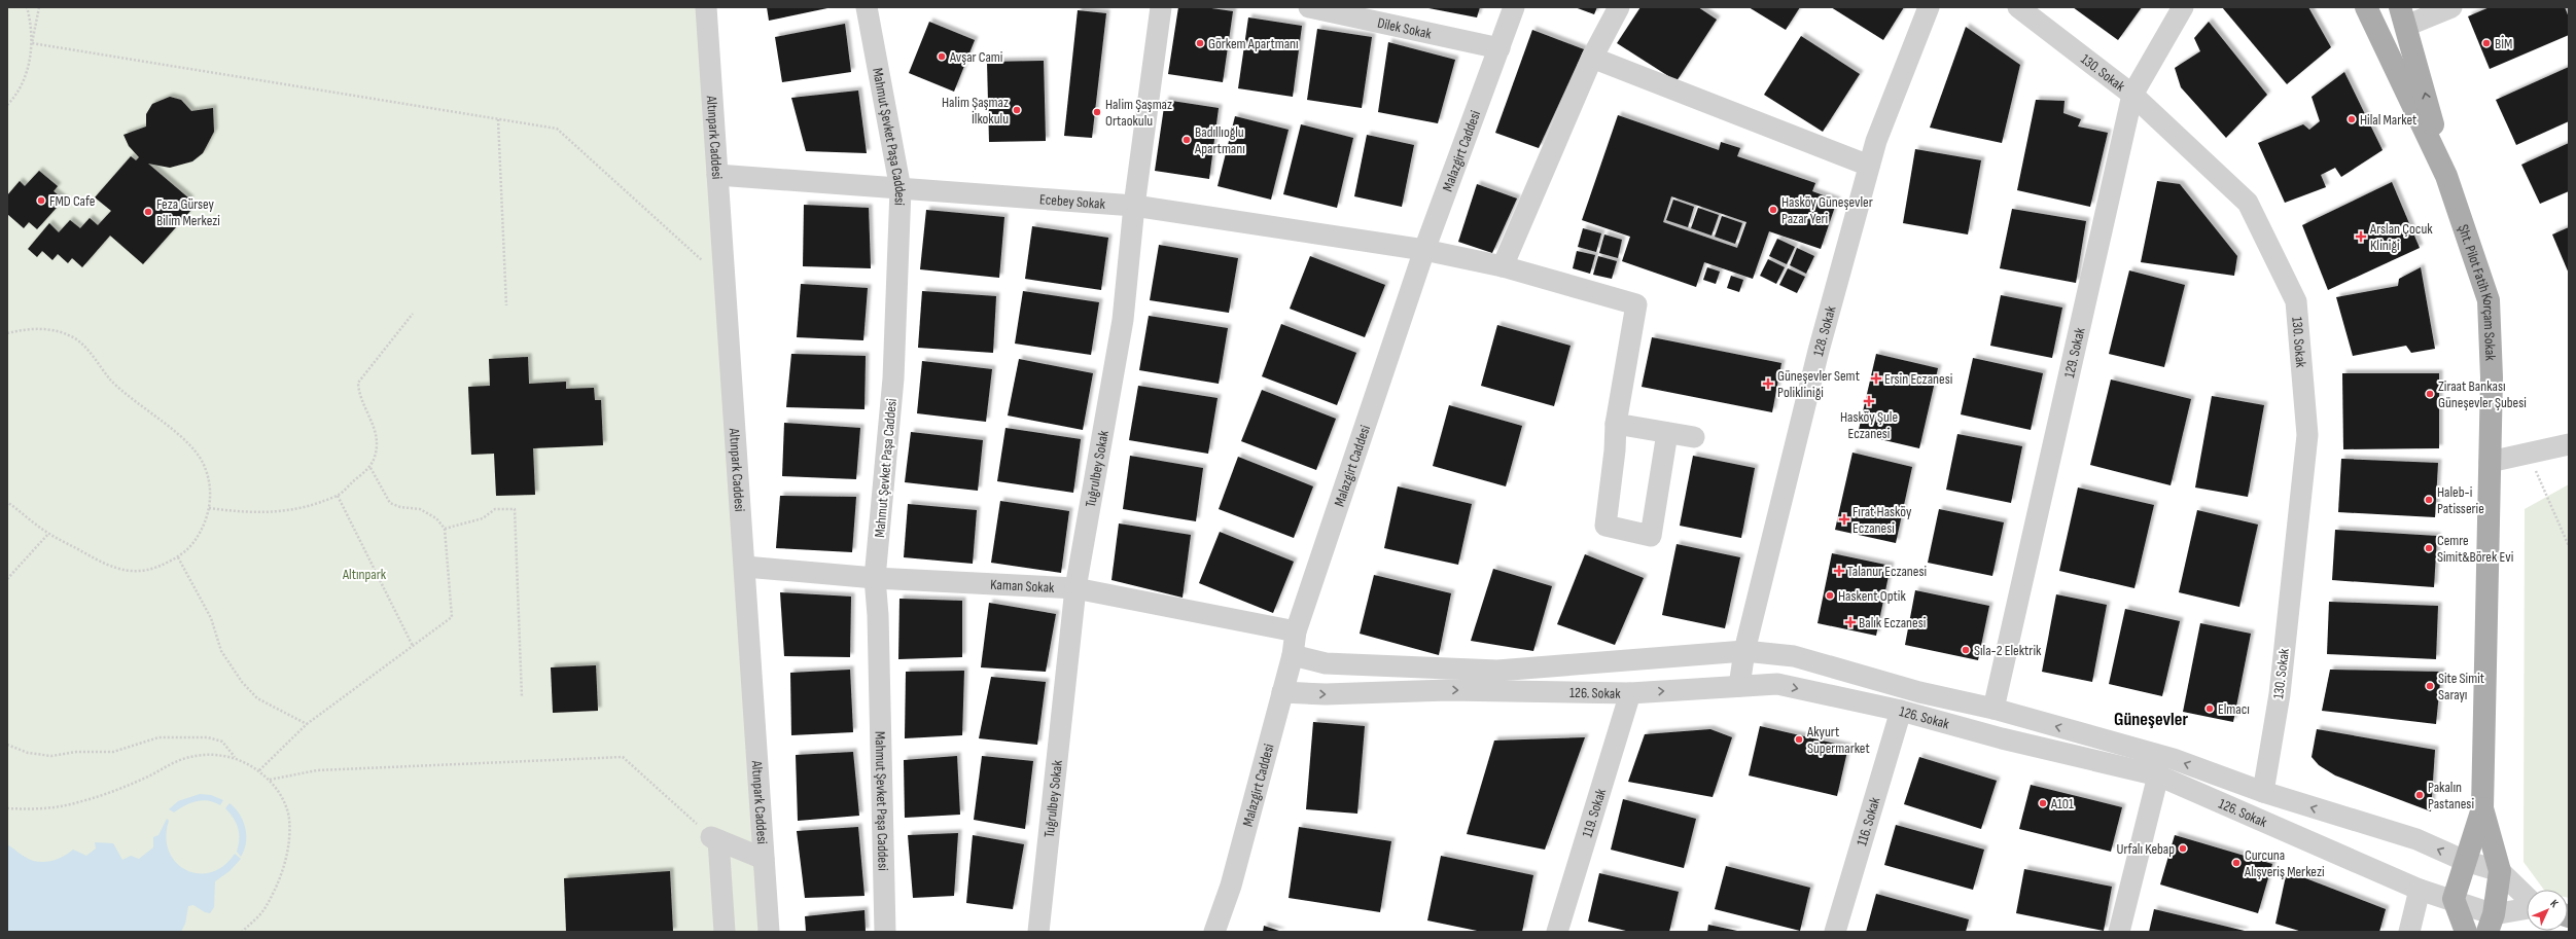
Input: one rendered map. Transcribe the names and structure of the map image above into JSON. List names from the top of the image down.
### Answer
{
  "streets": {
    "main road": ["Şht. Pilot Fatih Korçam Sokak"],
    "street": [
      "Dilek Sokak",
      "130. Sokak",
      "Altınpark Caddesi",
      "Mahmut Şevket Paşa Caddesi",
      "Malazgirt Caddesi",
      "Ecebey Sokak",
      "128. Sokak",
      "129. Sokak",
      "Tuğrulbey Sokak",
      "Kaman Sokak",
      "126. Sokak",
      "119. Sokak",
      "116. Sokak"
    ]
  },
  "crossings": [
    ["Dilek Sokak", "Malazgirt Caddesi"],
    ["130. Sokak", "129. Sokak"],
    ["130. Sokak", "126. Sokak"],
    ["Altınpark Caddesi", "Ecebey Sokak"],
    ["Altınpark Caddesi", "Kaman Sokak"],
    ["Mahmut Şevket Paşa Caddesi", "Ecebey Sokak"],
    ["Mahmut Şevket Paşa Caddesi", "Kaman Sokak"],
    ["Malazgirt Caddesi", "Ecebey Sokak"],
    ["Malazgirt Caddesi", "Kaman Sokak"],
    ["Malazgirt Caddesi", "126. Sokak"],
    ["Ecebey Sokak", "Tuğrulbey Sokak"],
    ["128. Sokak", "126. Sokak"],
    ["129. Sokak", "126. Sokak"],
    ["Tuğrulbey Sokak", "Kaman Sokak"],
    ["126. Sokak", "119. Sokak"],
    ["126. Sokak", "116. Sokak"]
  ],
  "districts": ["Güneşevler"],
  "parks": ["Altınpark"],
  "places": {
    "other": [
      "Görkem Apartmanı",
      "BİM",
      "Avşar Cami",
      "Halim Şaşmaz İlkokulu",
      "Halim Şaşmaz Ortaokulu",
      "Hilal Market",
      "Badıllıoğlu Apartmanı",
      "FMD Cafe",
      "Hasköy Güneşevler Pazar Yeri",
      "Feza Gürsey Bilim Merkezi",
      "Ziraat Bankası Güneşevler Şubesi",
      "Haleb-i Patisserie",
      "Cemre Simit&Börek Evi",
      "Haskent Optik",
      "Sıla-2 Elektrik",
      "Site Simit Sarayı",
      "Elmacı",
      "Akyurt Süpermarket",
      "Pakalın Pastanesi",
      "A101",
      "Urfalı Kebap",
      "Curcuna Alışveriş Merkezi"
    ],
    "health": [
      "Arslan Çocuk Kliniği",
      "Ersin Eczanesi",
      "Güneşevler Semt Polikliniği",
      "Hasköy Şule Eczanesi",
      "Fırat Hasköy Eczanesi",
      "Talanur Eczanesi",
      "Balık Eczanesi"
    ]
  },
  "north": "top right"
}
